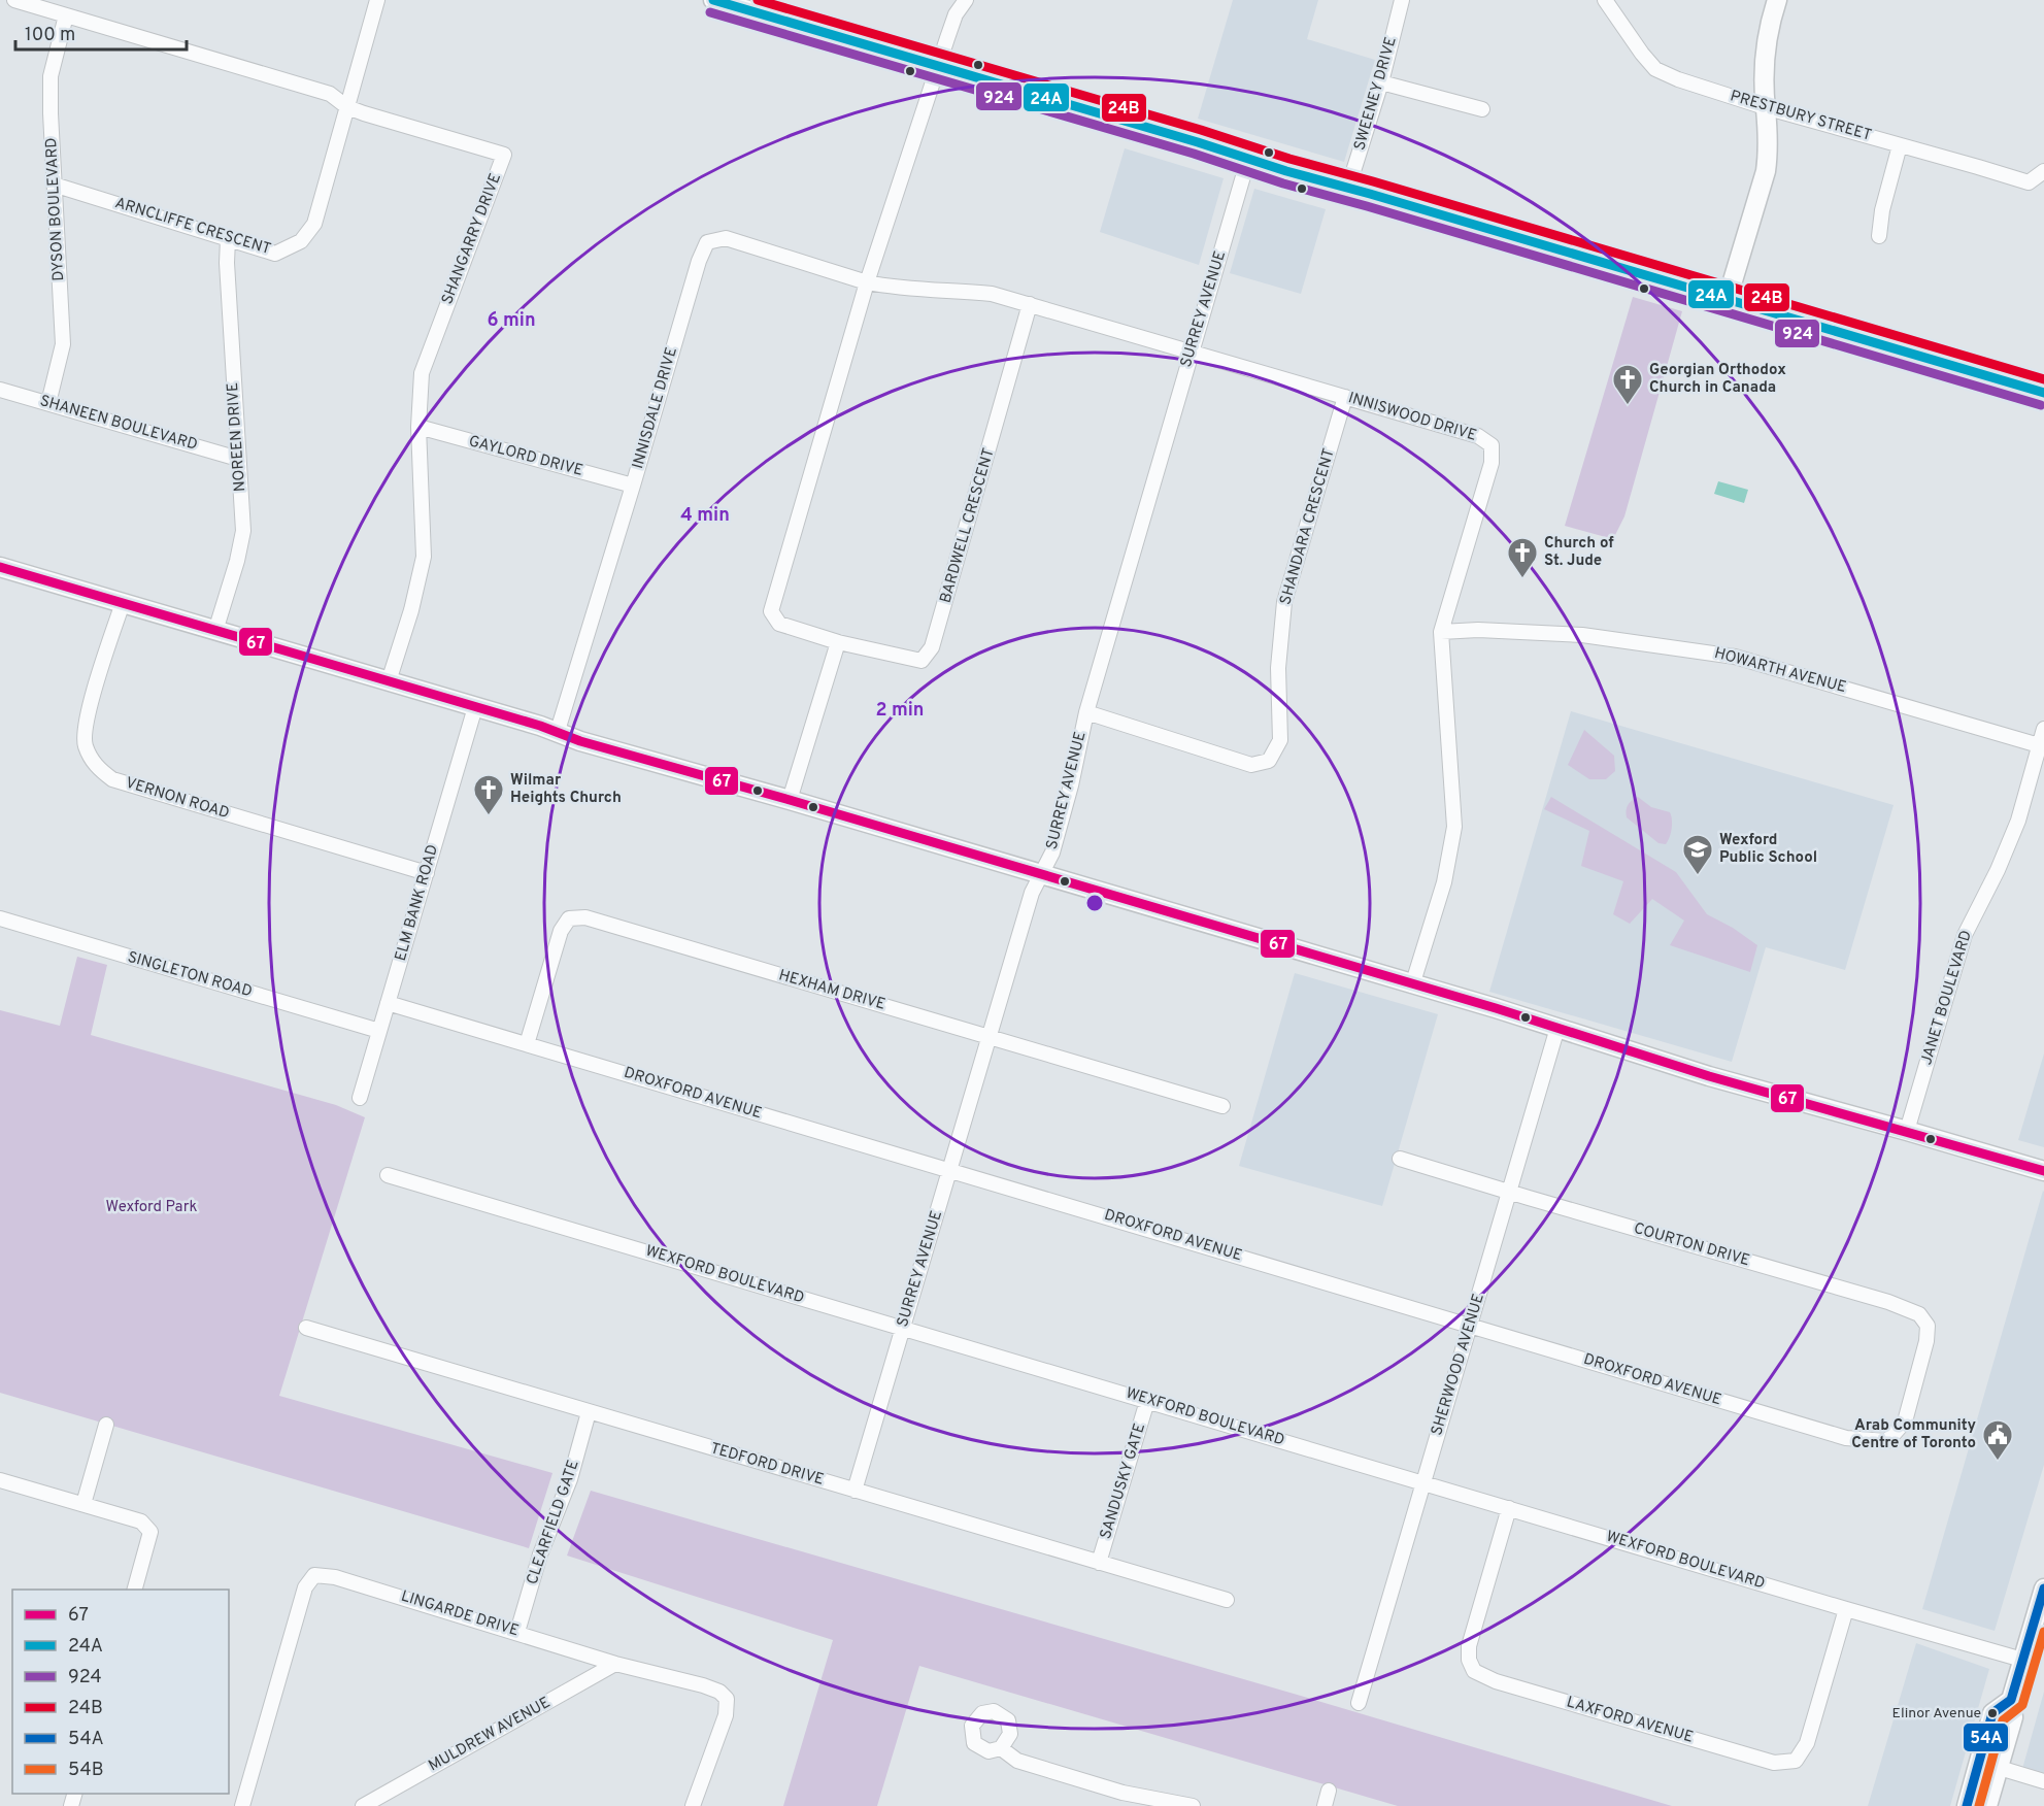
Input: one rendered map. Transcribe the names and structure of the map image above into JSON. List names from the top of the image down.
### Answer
{
  "streets": {
    "street": [
      "SWEENEY DRIVE",
      "PRESTBURY STREET",
      "DYSON BOULEVARD",
      "ARNCLIFFE CRESCENT",
      "SHANGARRY DRIVE",
      "SURREY AVENUE",
      "INNISDALE DRIVE",
      "INNISWOOD DRIVE",
      "SHANEEN BOULEVARD",
      "NOREEN DRIVE",
      "GAYLORD DRIVE",
      "BARDWELL CRESCENT",
      "SHANDARA CRESCENT",
      "HOWARTH AVENUE",
      "VERNON ROAD",
      "ELM BANK ROAD",
      "SINGLETON ROAD",
      "HEXHAM DRIVE",
      "JANET BOULEVARD",
      "DROXFORD AVENUE",
      "COURTON DRIVE",
      "WEXFORD BOULEVARD",
      "SHERWOOD AVENUE",
      "TEDFORD DRIVE",
      "SANDUSKY GATE",
      "CLEARFIELD GATE",
      "LINGARDE DRIVE",
      "LAXFORD AVENUE",
      "MULDREW AVENUE"
    ]
  },
  "crossings": [
    ["DYSON BOULEVARD", "ARNCLIFFE CRESCENT"],
    ["DYSON BOULEVARD", "SHANGARRY DRIVE"],
    ["DYSON BOULEVARD", "SHANEEN BOULEVARD"],
    ["ARNCLIFFE CRESCENT", "SHANGARRY DRIVE"],
    ["ARNCLIFFE CRESCENT", "NOREEN DRIVE"],
    ["SHANGARRY DRIVE", "GAYLORD DRIVE"],
    ["SURREY AVENUE", "INNISWOOD DRIVE"],
    ["SURREY AVENUE", "SHANDARA CRESCENT"],
    ["SURREY AVENUE", "HEXHAM DRIVE"],
    ["SURREY AVENUE", "DROXFORD AVENUE"],
    ["SURREY AVENUE", "WEXFORD BOULEVARD"],
    ["SURREY AVENUE", "TEDFORD DRIVE"],
    ["INNISDALE DRIVE", "INNISWOOD DRIVE"],
    ["INNISDALE DRIVE", "GAYLORD DRIVE"],
    ["INNISWOOD DRIVE", "BARDWELL CRESCENT"],
    ["INNISWOOD DRIVE", "SHANDARA CRESCENT"],
    ["INNISWOOD DRIVE", "HOWARTH AVENUE"],
    ["SHANEEN BOULEVARD", "NOREEN DRIVE"],
    ["HOWARTH AVENUE", "JANET BOULEVARD"],
    ["VERNON ROAD", "ELM BANK ROAD"],
    ["ELM BANK ROAD", "SINGLETON ROAD"],
    ["ELM BANK ROAD", "DROXFORD AVENUE"],
    ["HEXHAM DRIVE", "DROXFORD AVENUE"],
    ["DROXFORD AVENUE", "COURTON DRIVE"],
    ["DROXFORD AVENUE", "SHERWOOD AVENUE"],
    ["COURTON DRIVE", "SHERWOOD AVENUE"],
    ["WEXFORD BOULEVARD", "SHERWOOD AVENUE"],
    ["WEXFORD BOULEVARD", "SANDUSKY GATE"],
    ["WEXFORD BOULEVARD", "LAXFORD AVENUE"],
    ["TEDFORD DRIVE", "SANDUSKY GATE"],
    ["TEDFORD DRIVE", "CLEARFIELD GATE"],
    ["CLEARFIELD GATE", "LINGARDE DRIVE"],
    ["LINGARDE DRIVE", "MULDREW AVENUE"]
  ],
  "parks": ["Wexford Park"],
  "places": {
    "church": ["Georgian Orthodox Church in Canada", "Church of St. Jude", "Wilmar Heights Church"],
    "school or university": ["Wexford Public School"],
    "public building": ["Arab Community Centre of Toronto"],
    "other": ["Elinor Avenue"]
  },
  "lines": [
    "transit line 24A",
    "transit line 24B",
    "transit line 924",
    "transit line 67",
    "transit line 54A",
    "transit line 54B"
  ],
  "legend": [
    "67",
    "24A",
    "924",
    "24B",
    "54A",
    "54B"
  ],
  "scale_bar": "100 m",
  "rings": ["6 min", "4 min", "2 min"]
}
